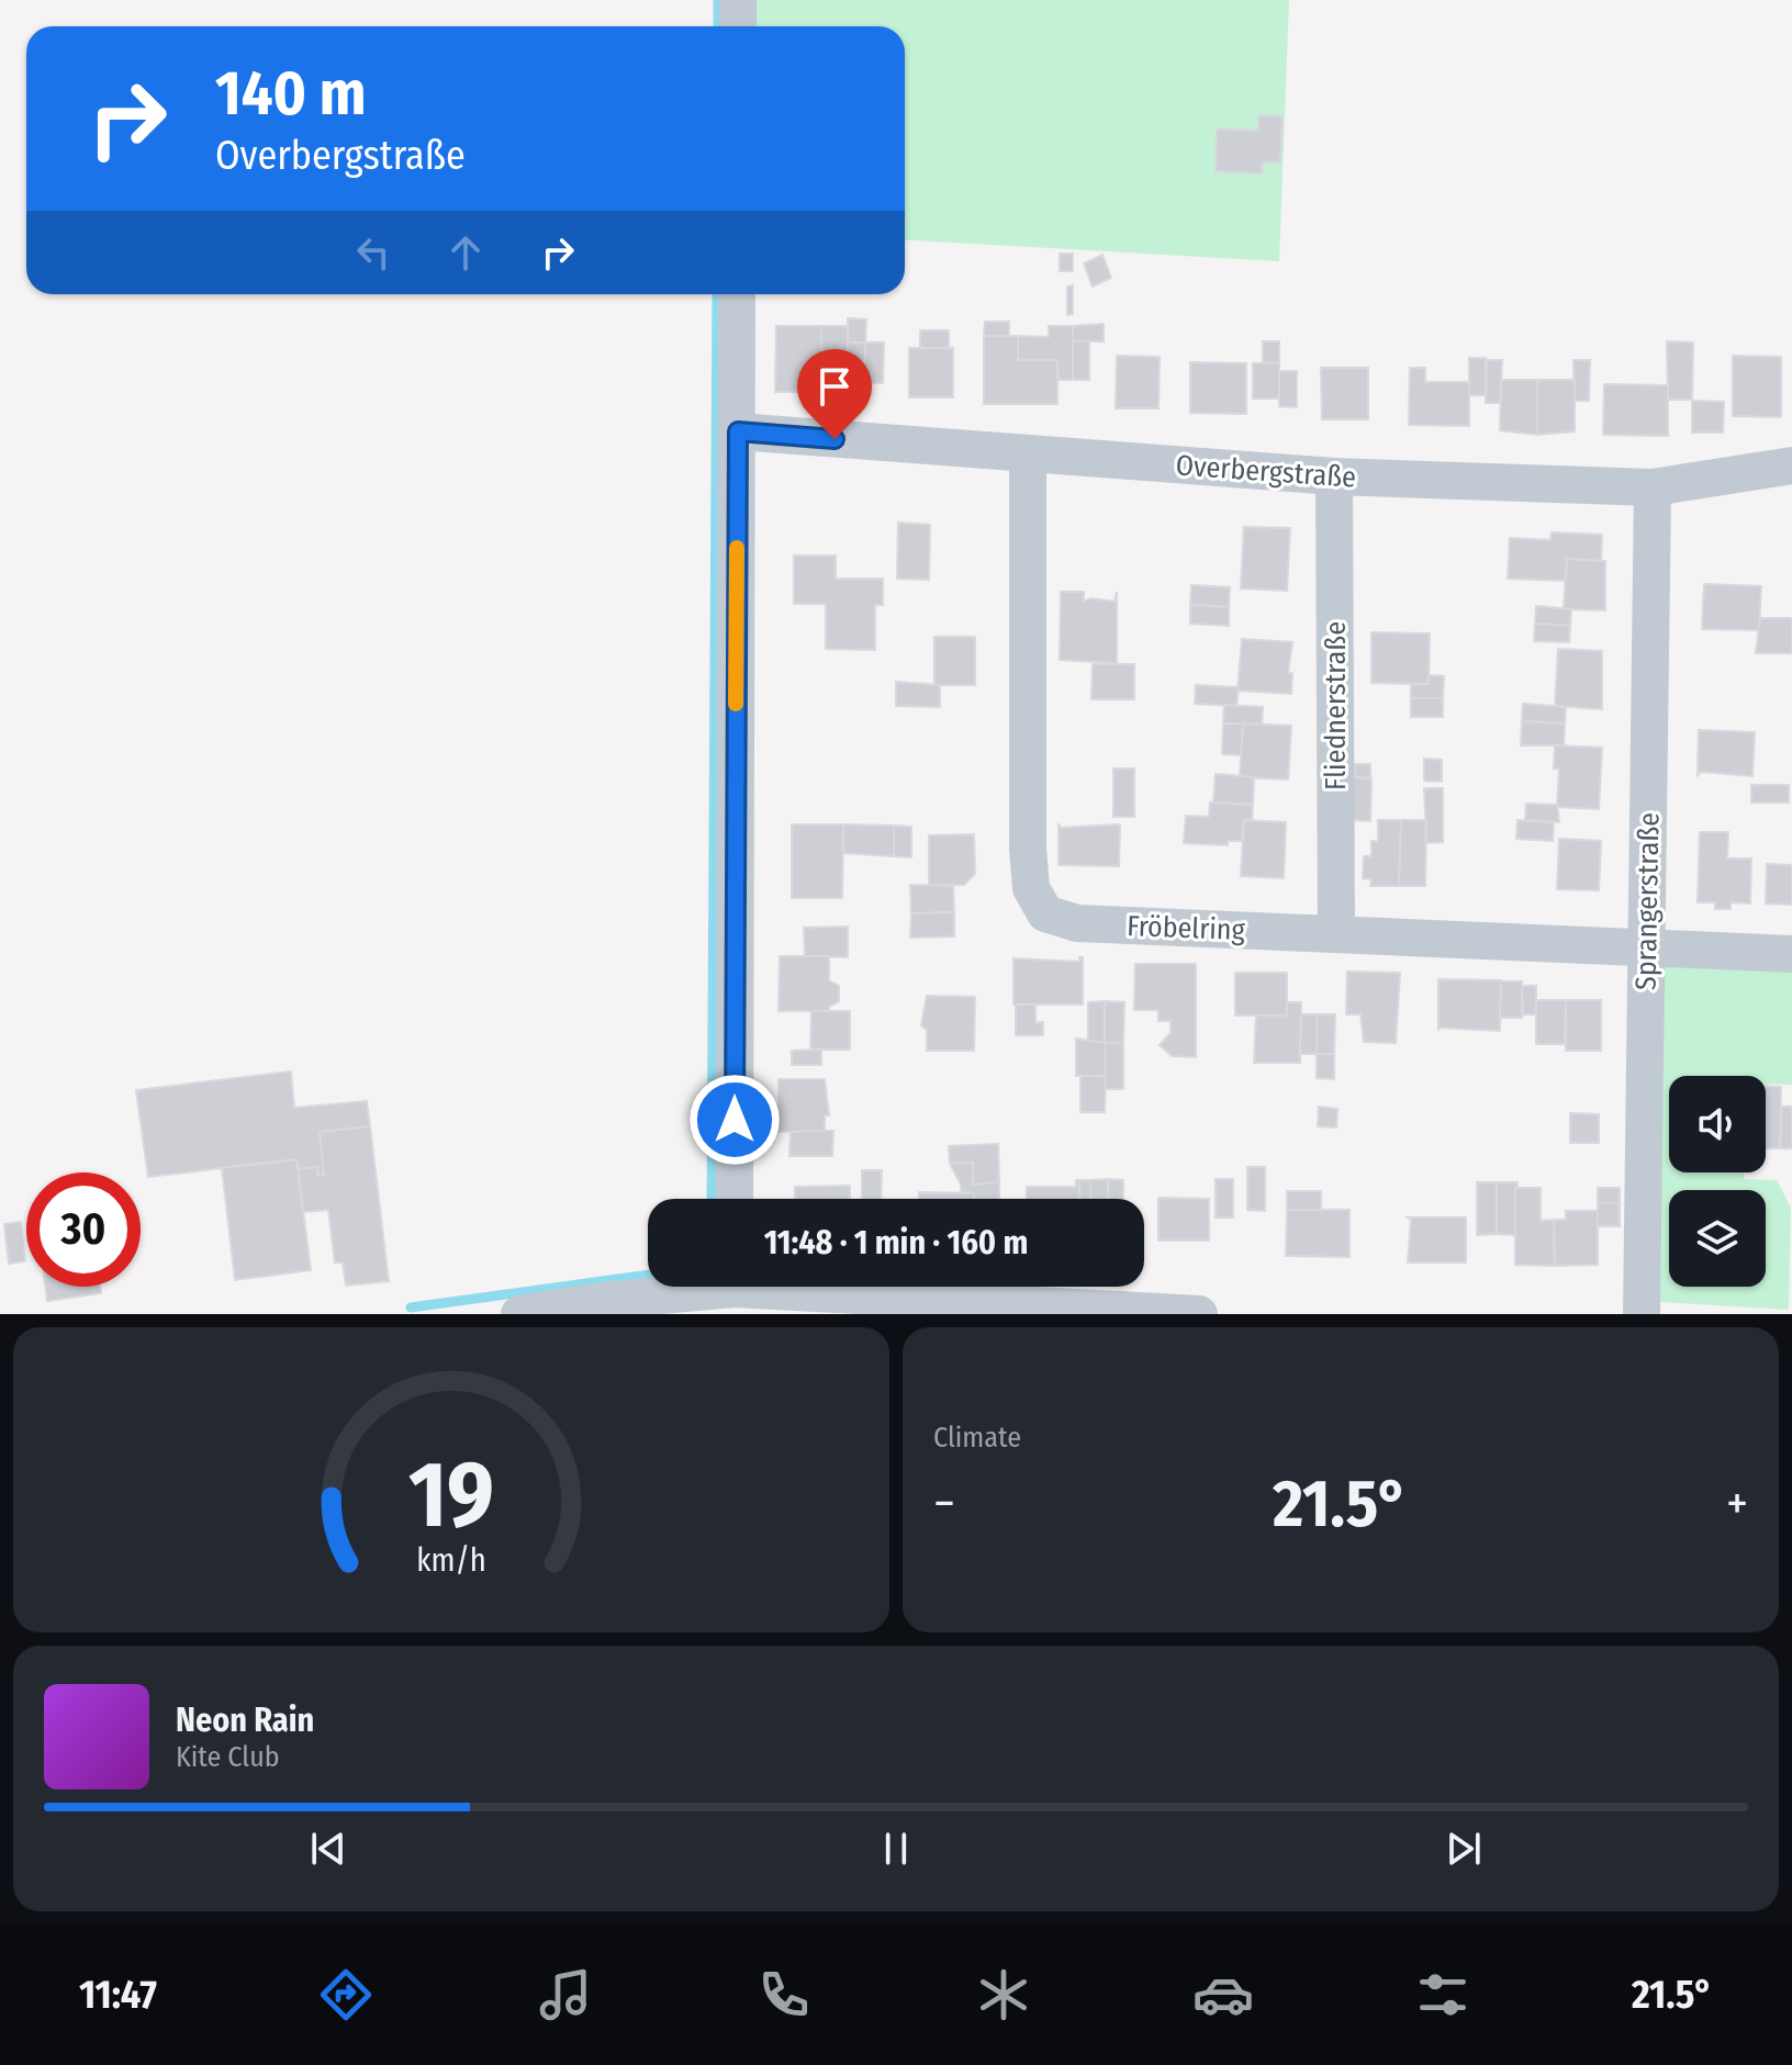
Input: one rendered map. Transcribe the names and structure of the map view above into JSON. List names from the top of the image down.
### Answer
{
  "streets": {
    "street": [
      "Overbergstraße",
      "Fliednerstraße",
      "Sprangerstraße",
      "Fröbelring"
    ]
  },
  "crossings": [
    ["Overbergstraße", "Fliednerstraße"],
    ["Overbergstraße", "Sprangerstraße"],
    ["Overbergstraße", "Fröbelring"],
    ["Fliednerstraße", "Fröbelring"],
    ["Sprangerstraße", "Fröbelring"]
  ],
  "page": {
    "turn": ["140 m", "Overbergstraße"],
    "limit": "30",
    "trip": "11:48 · 1 min · 160 m",
    "tile": "Climate",
    "heat": ["−", "21.5°", "+"],
    "song": ["Neon Rain", "Kite Club"],
    "tabs": ["11:47", "21.5°"],
    "gauge": ["19", "km/h"]
  }
}
